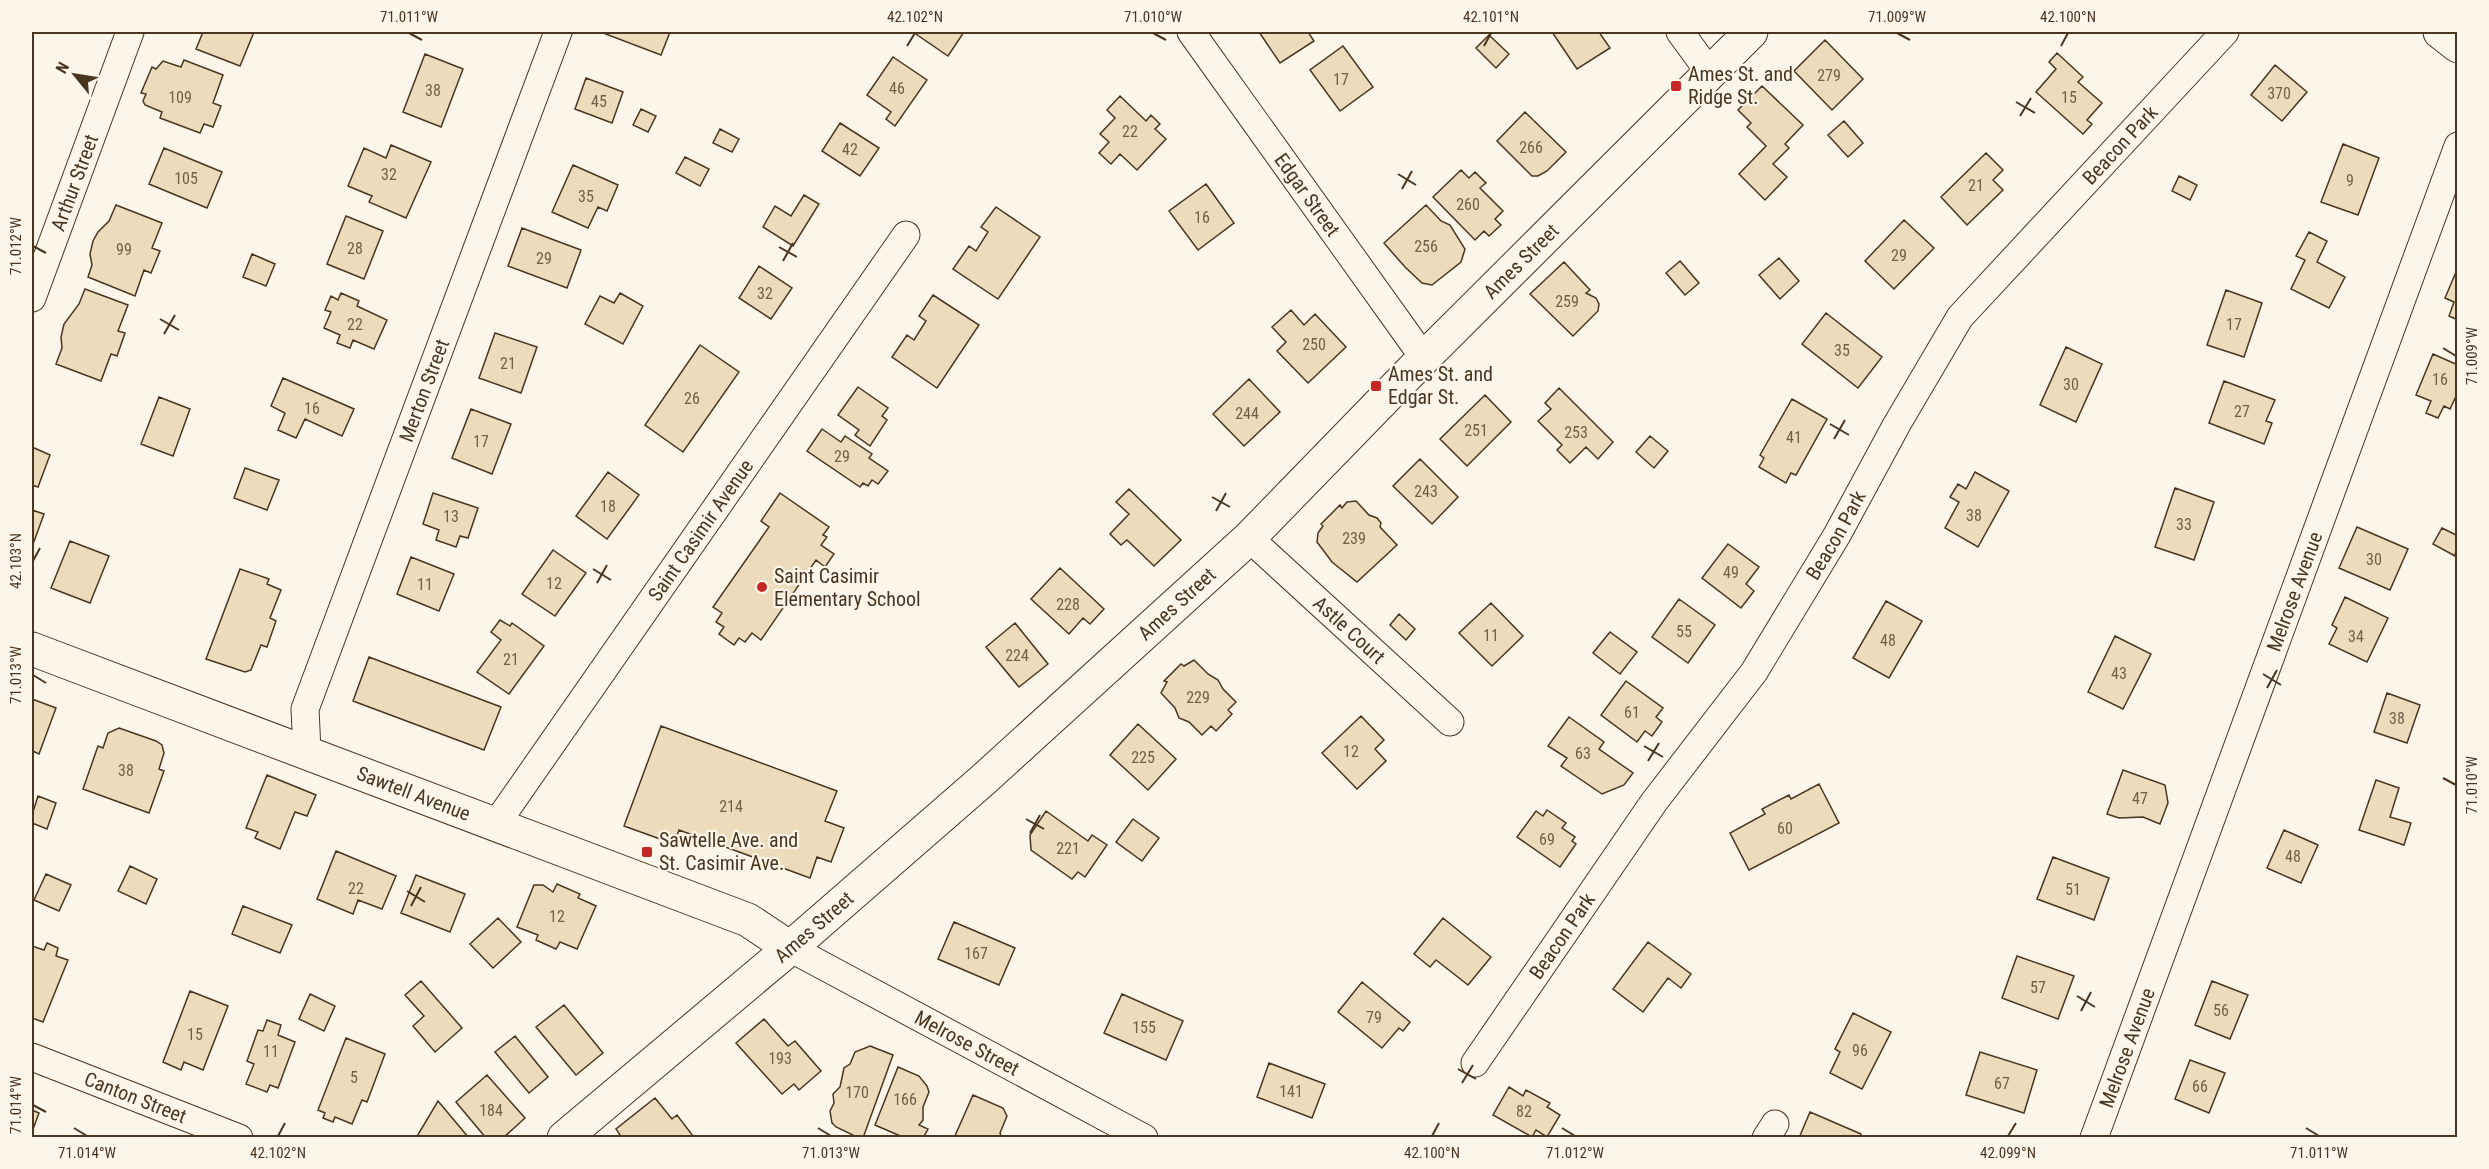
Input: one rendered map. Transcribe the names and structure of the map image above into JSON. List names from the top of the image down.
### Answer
{
  "streets": {
    "street": [
      "Beacon Park",
      "Arthur Street",
      "Edgar Street",
      "Ames Street",
      "Merton Street",
      "Saint Casimir Avenue",
      "Melrose Avenue",
      "Astle Court",
      "Sawtell Avenue",
      "Melrose Street",
      "Canton Street"
    ]
  },
  "crossings": [
    ["Edgar Street", "Ames Street"],
    ["Ames Street", "Astle Court"],
    ["Ames Street", "Sawtell Avenue"],
    ["Ames Street", "Melrose Street"],
    ["Merton Street", "Sawtell Avenue"],
    ["Saint Casimir Avenue", "Sawtell Avenue"],
    ["Sawtell Avenue", "Melrose Street"]
  ],
  "places": {
    "transit": ["Ames St. and Ridge St.", "Ames St. and Edgar St.", "Sawtelle Ave. and St. Casimir Ave."],
    "other": ["Saint Casimir Elementary School"]
  },
  "house_numbers": [
    "279",
    "17",
    "46",
    "38",
    "370",
    "109",
    "15",
    "45",
    "22",
    "266",
    "42",
    "32",
    "105",
    "9",
    "21",
    "35",
    "260",
    "16",
    "256",
    "28",
    "99",
    "29",
    "29",
    "32",
    "259",
    "22",
    "17",
    "250",
    "35",
    "21",
    "16",
    "30",
    "26",
    "16",
    "27",
    "244",
    "251",
    "253",
    "41",
    "17",
    "29",
    "243",
    "18",
    "38",
    "13",
    "33",
    "239",
    "30",
    "49",
    "12",
    "11",
    "228",
    "55",
    "11",
    "34",
    "48",
    "224",
    "21",
    "43",
    "229",
    "61",
    "38",
    "12",
    "63",
    "225",
    "38",
    "47",
    "214",
    "60",
    "69",
    "221",
    "48",
    "22",
    "51",
    "12",
    "167",
    "57",
    "56",
    "79",
    "155",
    "15",
    "96",
    "11",
    "193",
    "5",
    "67",
    "66",
    "141",
    "170",
    "166",
    "184",
    "82"
  ],
  "north": "top left",
  "coordinates": [
    "71.011°W",
    "42.102°N",
    "71.010°W",
    "42.101°N",
    "71.009°W",
    "42.100°N",
    "71.012°W",
    "42.103°N",
    "71.013°W",
    "71.014°W",
    "42.099°N"
  ]
}
